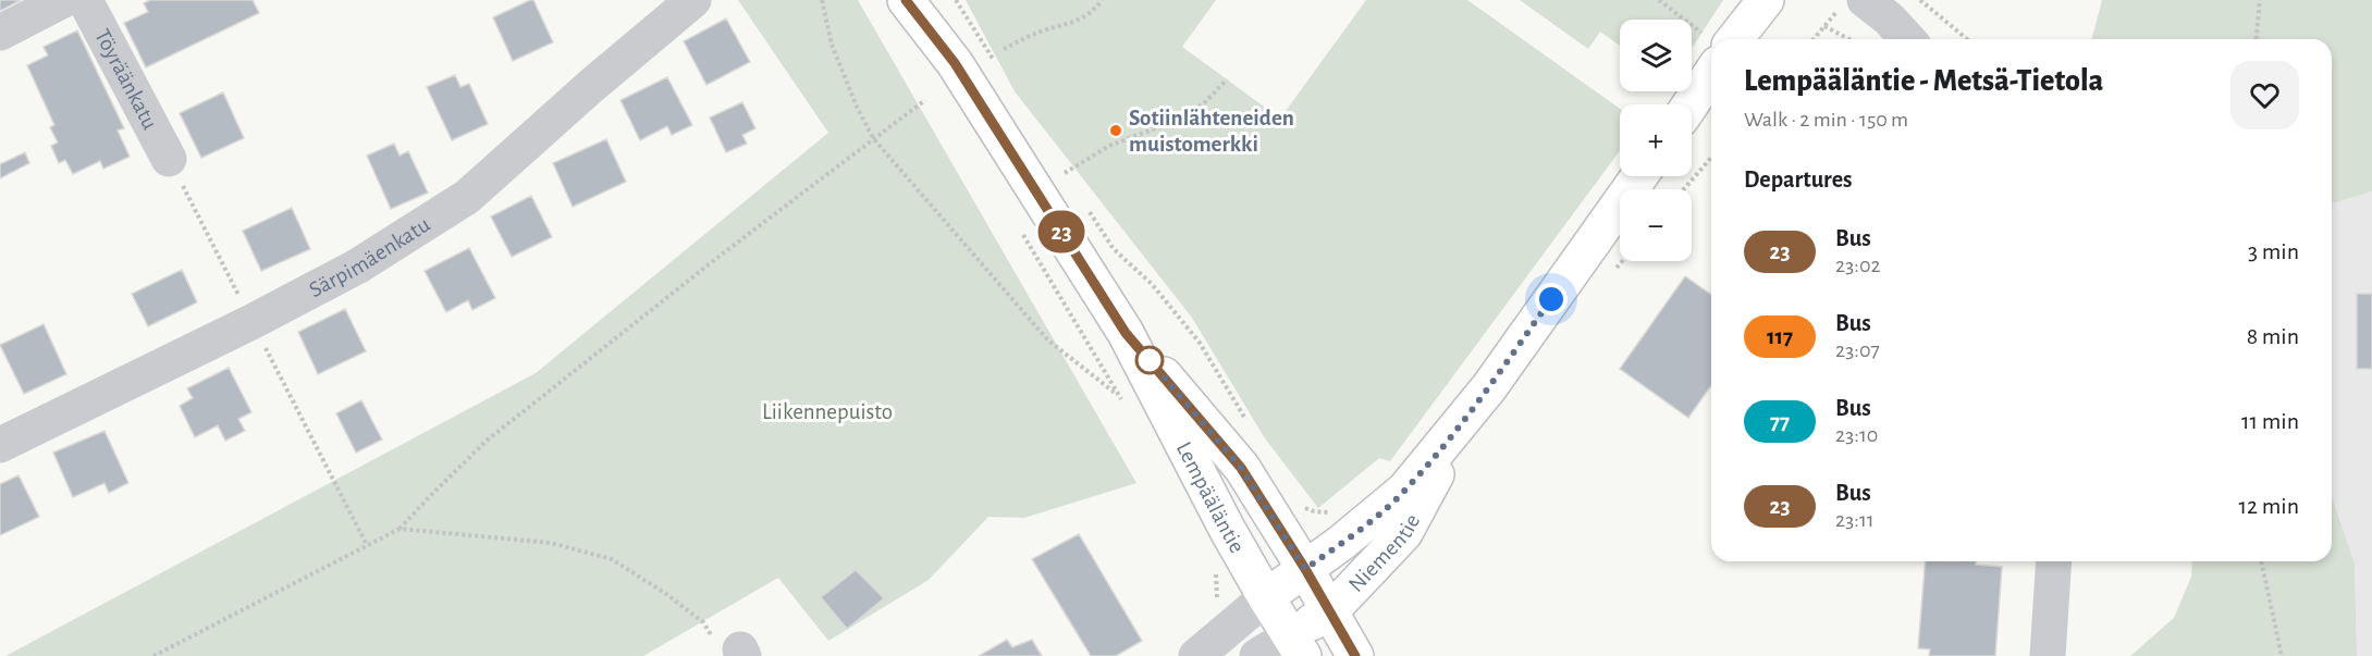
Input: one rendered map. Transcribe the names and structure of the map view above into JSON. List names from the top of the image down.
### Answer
{
  "streets": {
    "main road": ["Lempääläntie", "Niementie"],
    "street": ["Töyräänkatu", "Särpimäenkatu"]
  },
  "crossings": [
    ["Lempääläntie", "Niementie"]
  ],
  "parks": ["Liikennepuisto"],
  "places": ["Sotiinlähteneiden muistomerkki"],
  "lines": ["bus line 23"],
  "page": {
    "on_map": "23",
    "map_buttons": ["+", "−"],
    "heading": [
      ["Lempääläntie - Metsä-Tietola", "Walk · 2 min · 150 m"],
      "Departures"
    ],
    "list": [
      {
        "mark": "23",
        "name": "Bus",
        "note": "23:02",
        "value": "3 min"
      },
      {
        "mark": "117",
        "name": "Bus",
        "note": "23:07",
        "value": "8 min"
      },
      {
        "mark": "77",
        "name": "Bus",
        "note": "23:10",
        "value": "11 min"
      },
      {
        "mark": "23",
        "name": "Bus",
        "note": "23:11",
        "value": "12 min"
      }
    ]
  }
}
